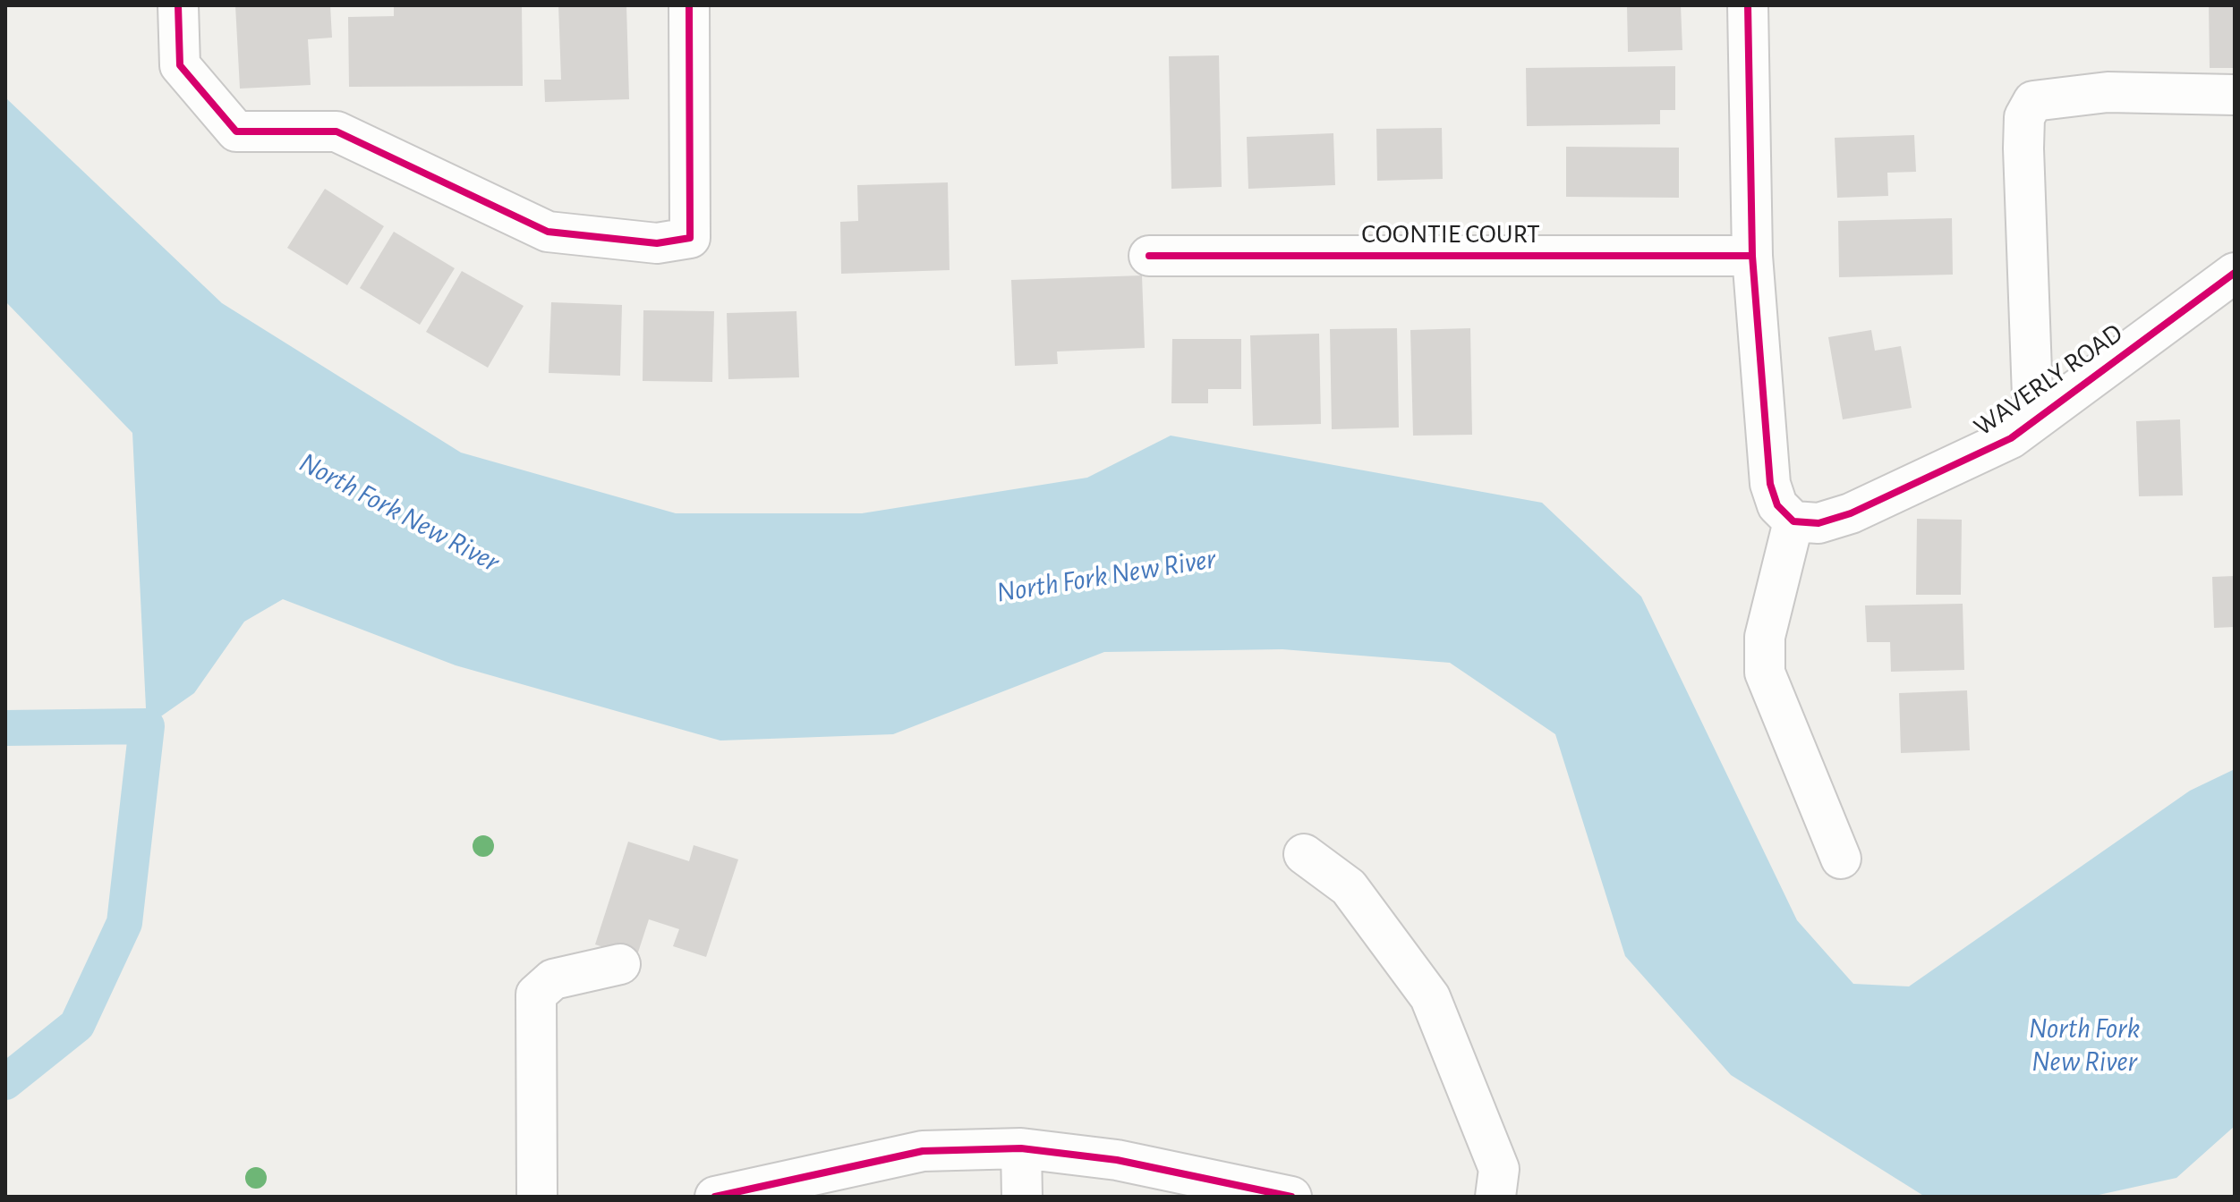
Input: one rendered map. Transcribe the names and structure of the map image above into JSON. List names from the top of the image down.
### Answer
{
  "streets": {
    "street": ["COONTIE COURT", "WAVERLY ROAD"]
  },
  "water": ["North Fork New River"]
}
